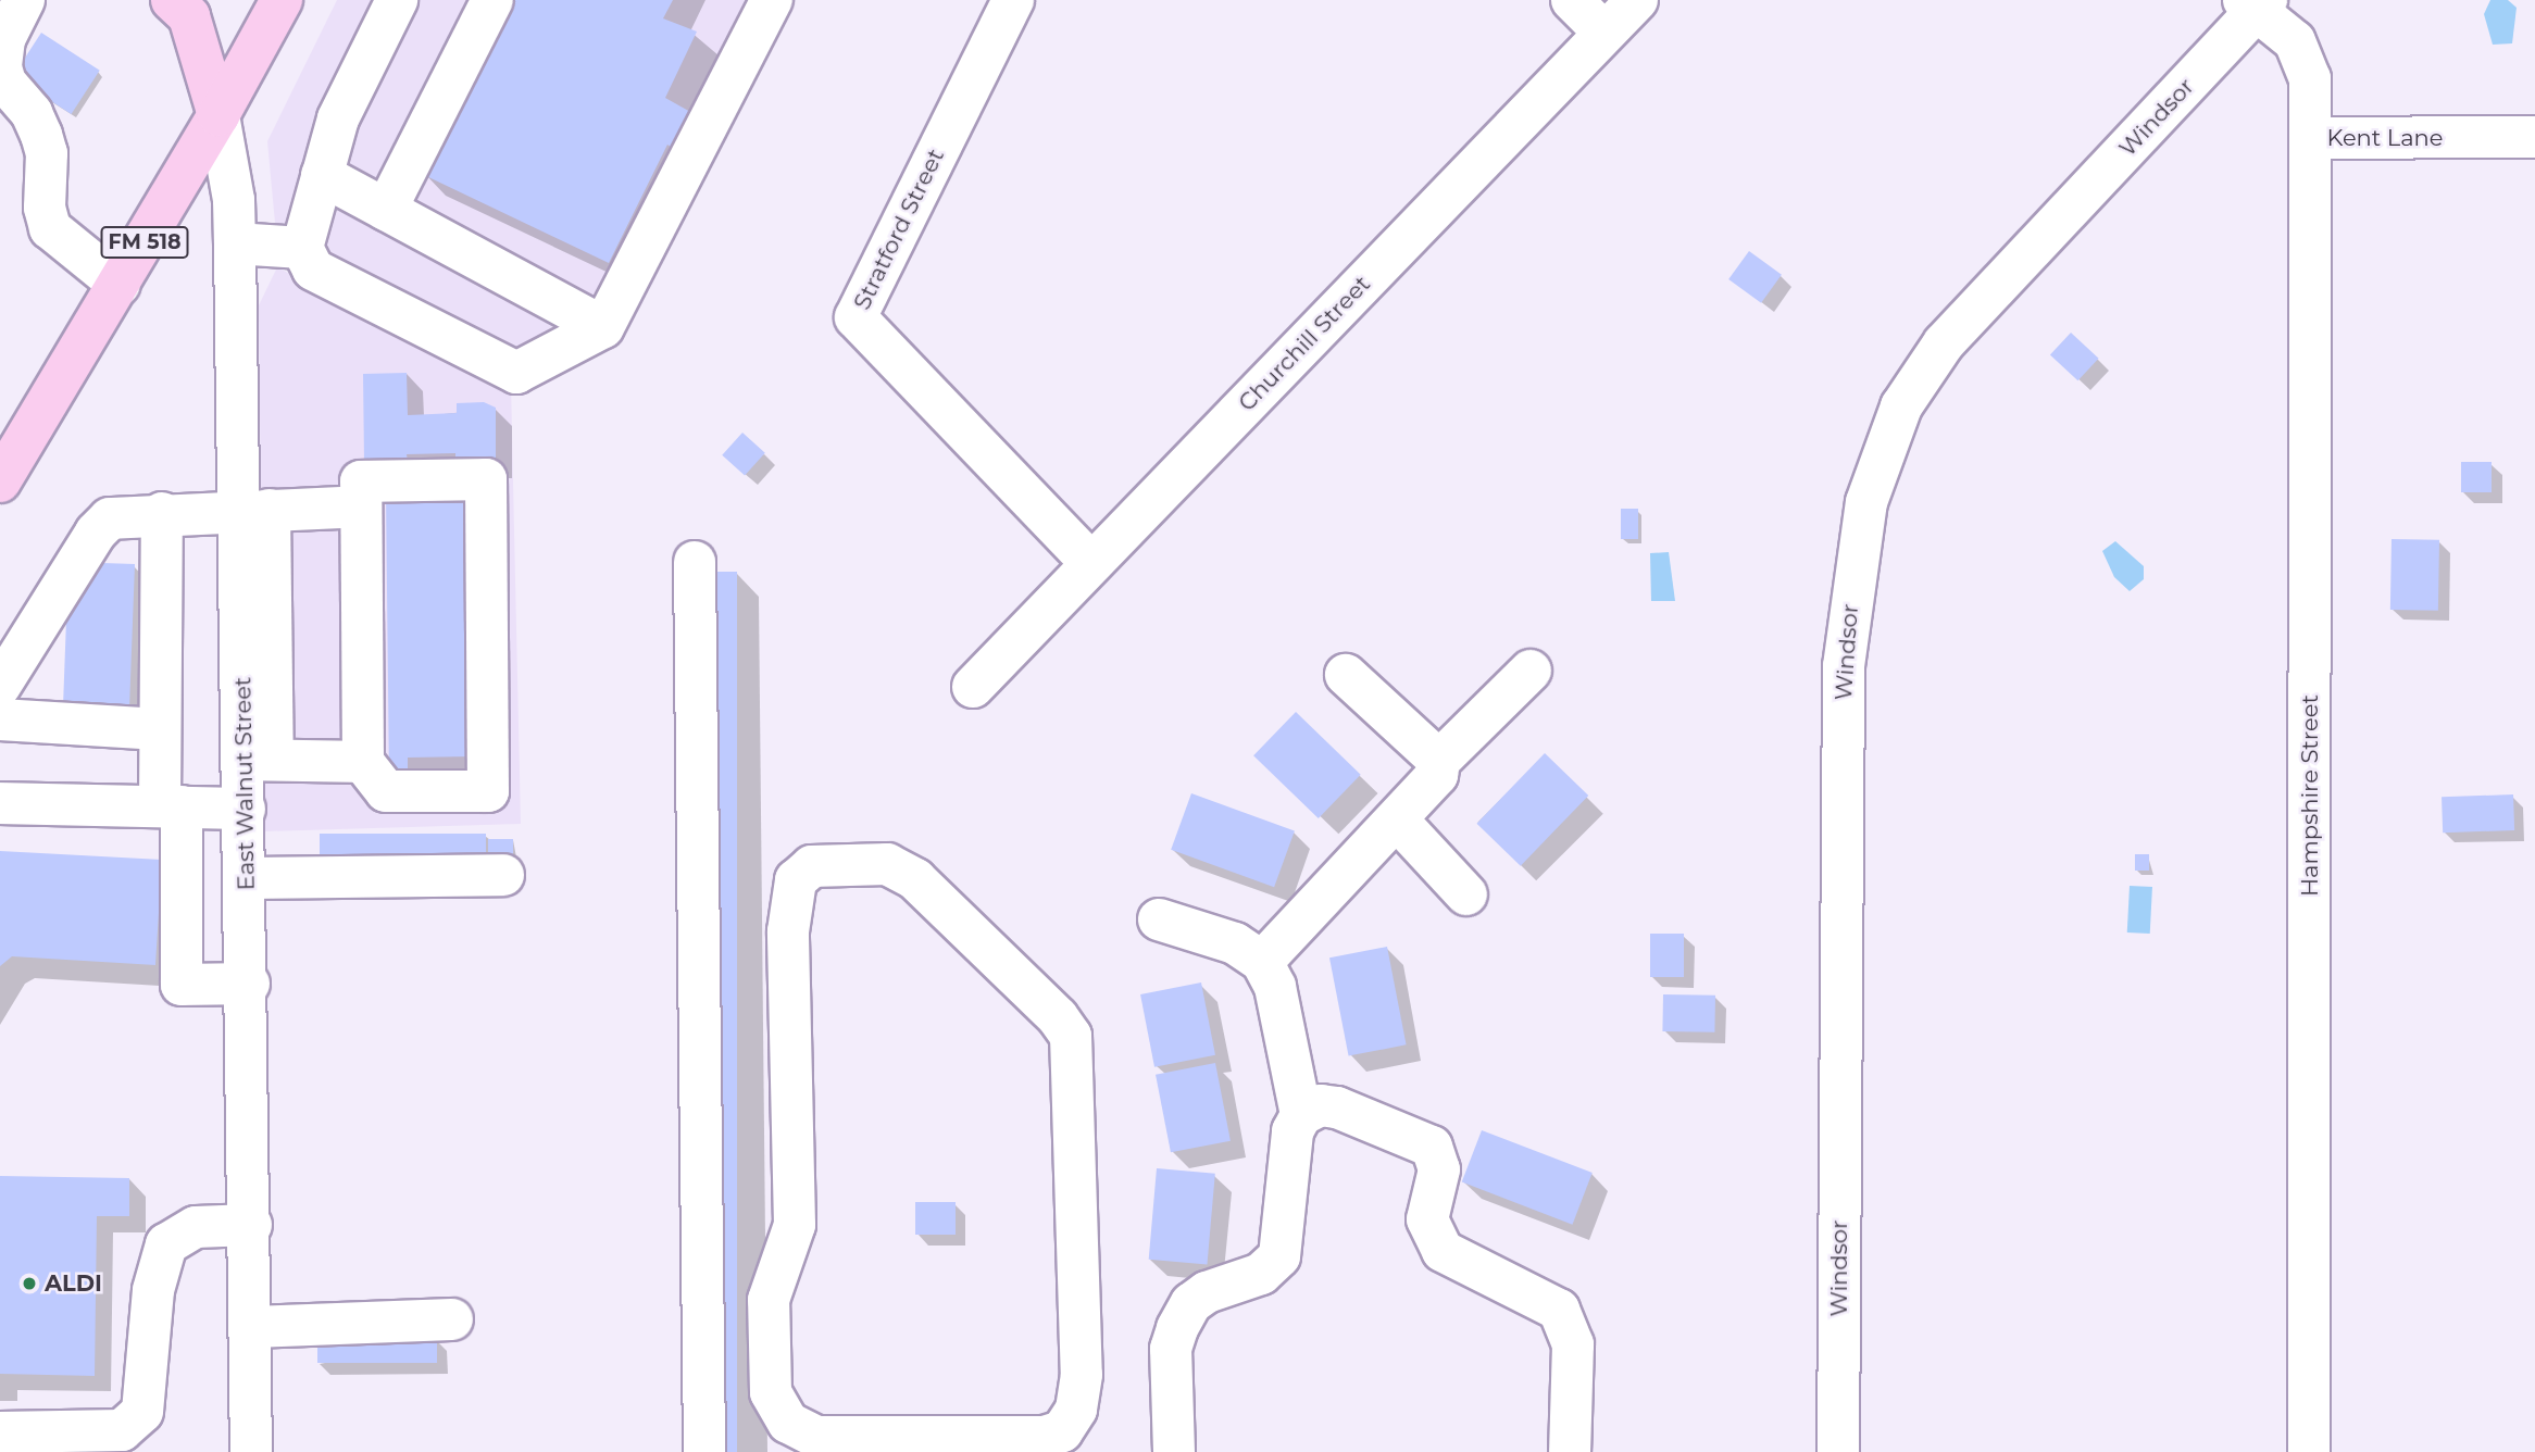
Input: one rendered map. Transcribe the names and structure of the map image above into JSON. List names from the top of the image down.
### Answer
{
  "streets": {
    "main road": ["FM 518"],
    "street": [
      "Windsor",
      "Kent Lane",
      "Stratford Street",
      "Churchill Street",
      "East Walnut Street",
      "Hampshire Street"
    ]
  },
  "crossings": [
    ["Windsor", "Kent Lane"],
    ["Kent Lane", "Hampshire Street"],
    ["Stratford Street", "Churchill Street"],
    ["FM 518", "East Walnut Street"]
  ],
  "places": ["ALDI"]
}
